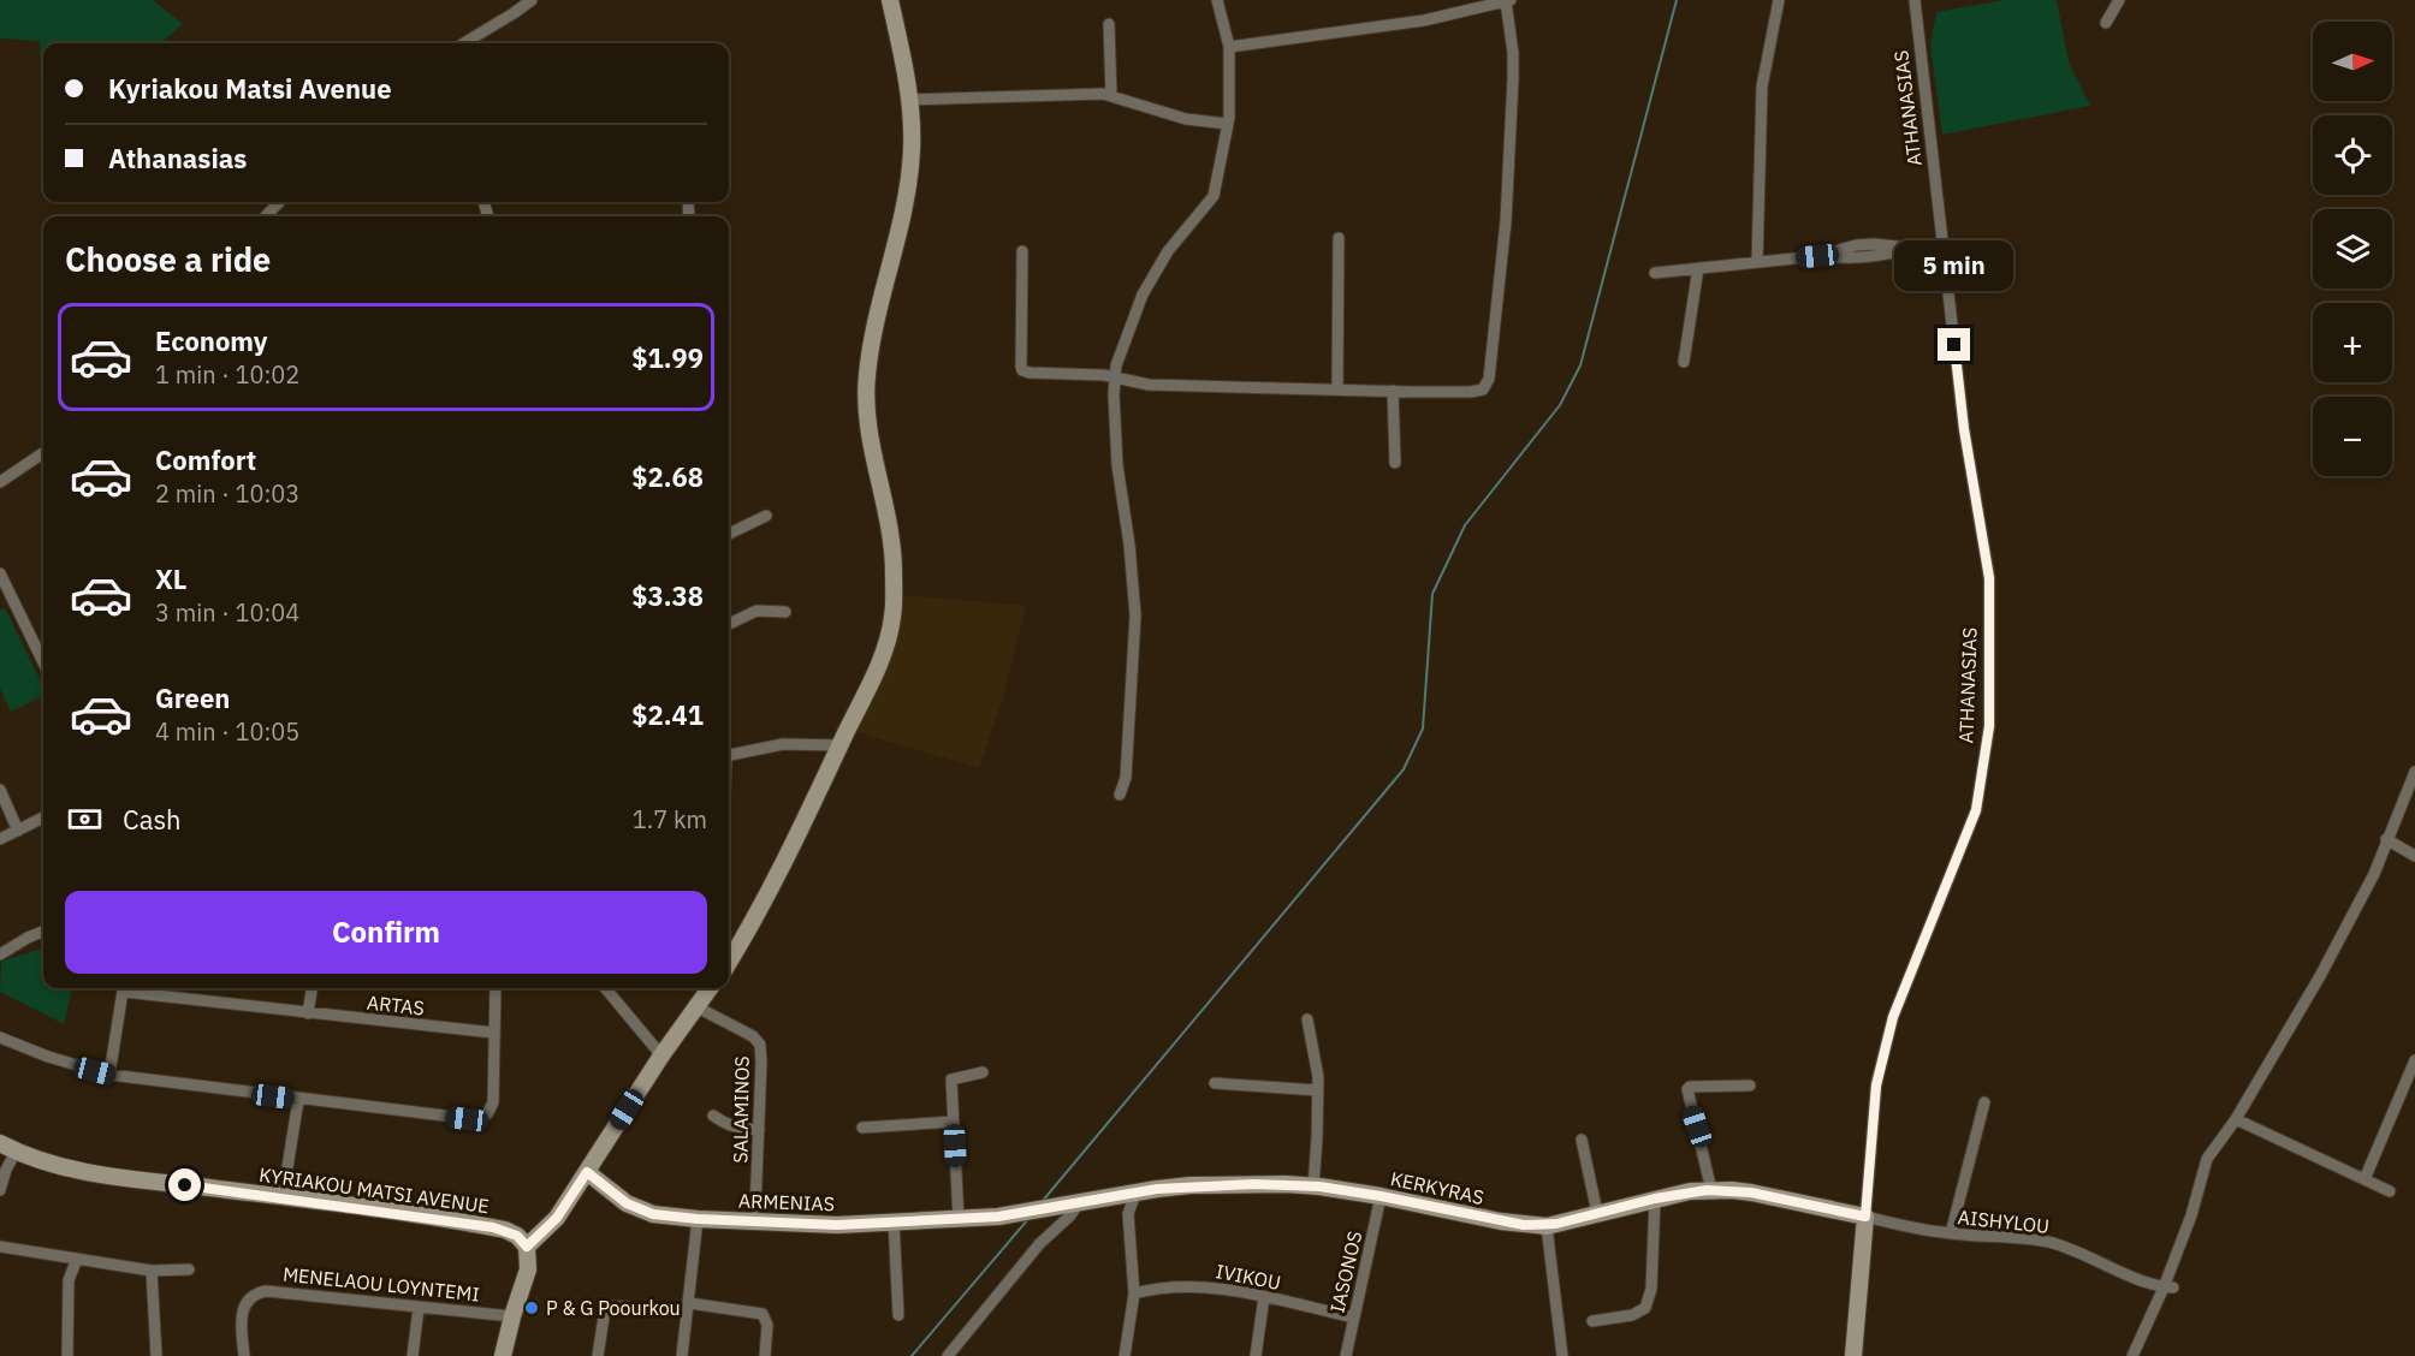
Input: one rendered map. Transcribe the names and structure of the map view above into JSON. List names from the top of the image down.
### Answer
{
  "streets": {
    "street": [
      "ATHANASIAS",
      "ARTAS",
      "SALAMINOS",
      "KERKYRAS",
      "KYRIAKOU MATSI AVENUE",
      "ARMENIAS",
      "AISHYLOU",
      "IASONOS",
      "IVIKOU",
      "MENELAOU LOYNTEMI"
    ]
  },
  "crossings": [
    ["ATHANASIAS", "KERKYRAS"],
    ["ATHANASIAS", "AISHYLOU"],
    ["KERKYRAS", "ARMENIAS"],
    ["KERKYRAS", "AISHYLOU"],
    ["KERKYRAS", "IASONOS"],
    ["IASONOS", "IVIKOU"]
  ],
  "places": ["P & G Poourkou"],
  "north": "right",
  "page": {
    "map_buttons": ["+", "−"],
    "banner": ["Kyriakou Matsi Avenue", "Athanasias"],
    "heading": "Choose a ride",
    "bubble": "5 min",
    "list": [
      {
        "name": "Economy",
        "note": "1 min · 10:02",
        "value": "$1.99"
      },
      {
        "name": "Comfort",
        "note": "2 min · 10:03",
        "value": "$2.68"
      },
      {
        "name": "XL",
        "note": "3 min · 10:04",
        "value": "$3.38"
      },
      {
        "name": "Green",
        "note": "4 min · 10:05",
        "value": "$2.41"
      }
    ],
    "pay": ["Cash", "1.7 km"],
    "buttons": "Confirm"
  }
}
